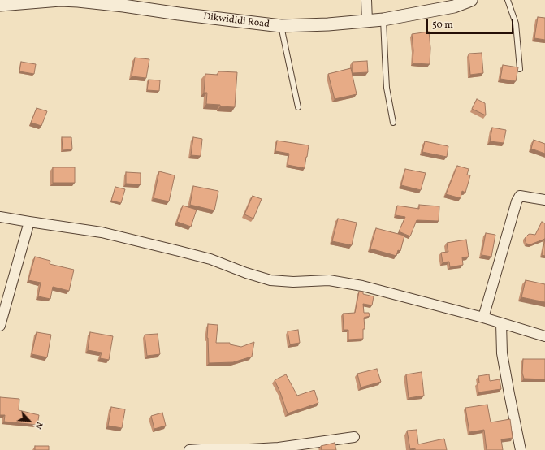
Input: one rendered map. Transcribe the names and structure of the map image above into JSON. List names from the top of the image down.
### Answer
{
  "streets": {
    "street": ["Dikwididi Road"]
  },
  "scale_bar": "50 m",
  "north": "bottom right"
}
